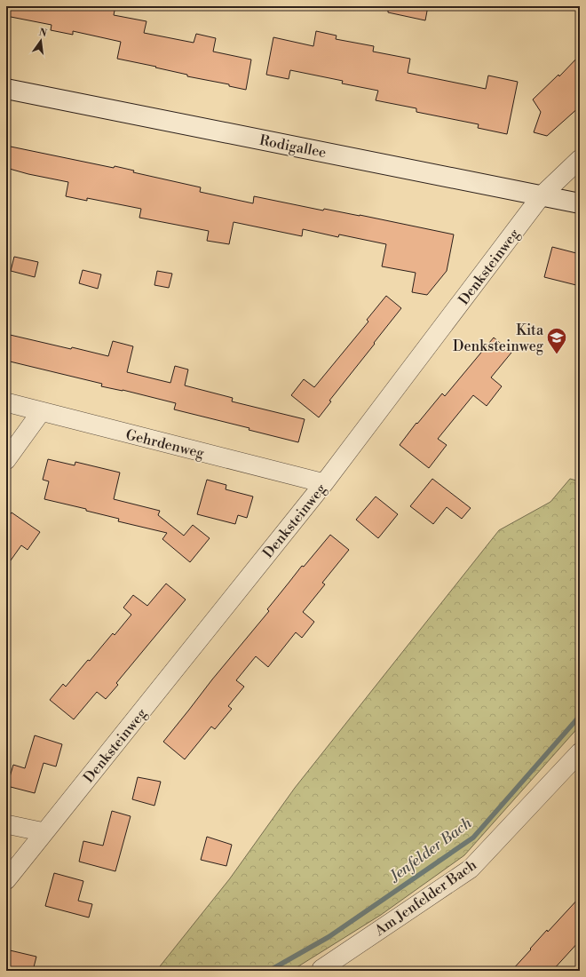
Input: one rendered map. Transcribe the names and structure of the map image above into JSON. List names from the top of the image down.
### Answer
{
  "streets": {
    "main road": ["Rodigallee"],
    "street": ["Denksteinweg", "Gehrdenweg", "Am Jenfelder Bach"]
  },
  "crossings": [
    ["Rodigallee", "Denksteinweg"],
    ["Denksteinweg", "Gehrdenweg"]
  ],
  "water": ["Jenfelder Bach"],
  "places": {
    "school or university": ["Kita Denksteinweg"]
  },
  "north": "top"
}
